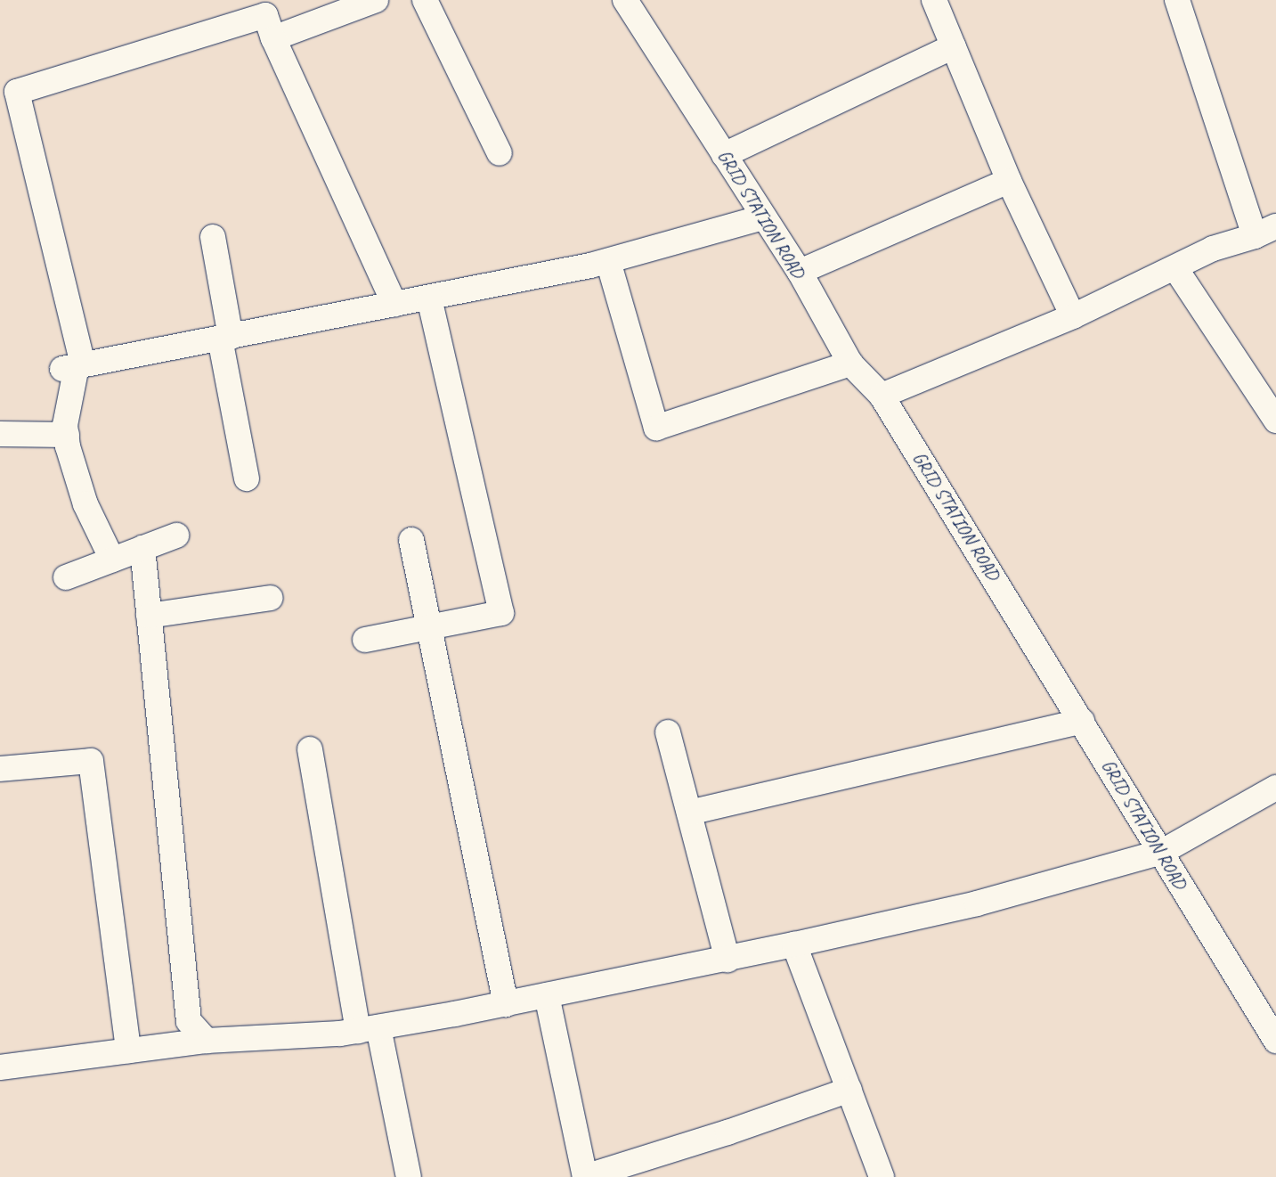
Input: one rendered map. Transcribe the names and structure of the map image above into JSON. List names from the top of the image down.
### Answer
{
  "streets": {
    "street": ["GRID STATION ROAD"]
  }
}
